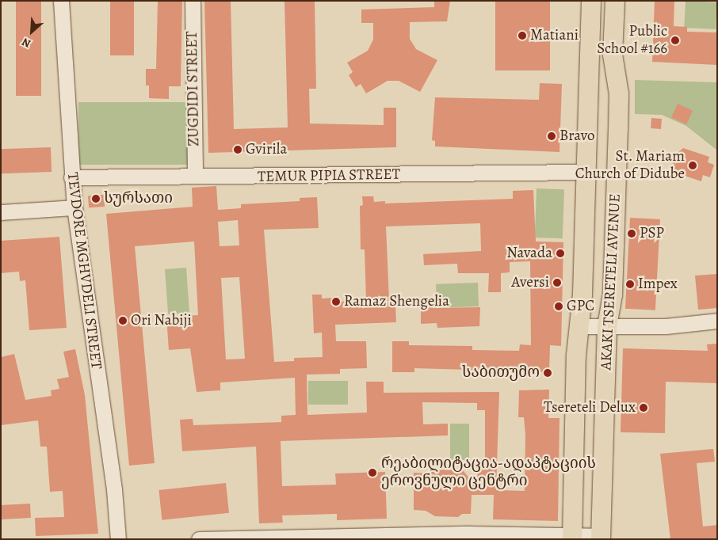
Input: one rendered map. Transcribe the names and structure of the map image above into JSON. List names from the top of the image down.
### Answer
{
  "streets": {
    "main road": ["AKAKI TSERETELI AVENUE"],
    "street": ["ZUGDIDI STREET", "TEMUR PIPIA STREET", "TEVDORE MGHVDELI STREET"]
  },
  "crossings": [
    ["ZUGDIDI STREET", "TEMUR PIPIA STREET"],
    ["TEMUR PIPIA STREET", "TEVDORE MGHVDELI STREET"],
    ["TEMUR PIPIA STREET", "AKAKI TSERETELI AVENUE"]
  ],
  "places": [
    "Matiani",
    "Public School #166",
    "Bravo",
    "Gvirila",
    "St. Mariam Church of Didube",
    "სურსათი",
    "PSP",
    "Navada",
    "Aversi",
    "Impex",
    "Ramaz Shengelia",
    "GPC",
    "Ori Nabiji",
    "საბითუმო",
    "Tsereteli Delux",
    "რეაბილიტაცია-ადაპტაციის ეროვნული ცენტრი"
  ],
  "north": "bottom left"
}
